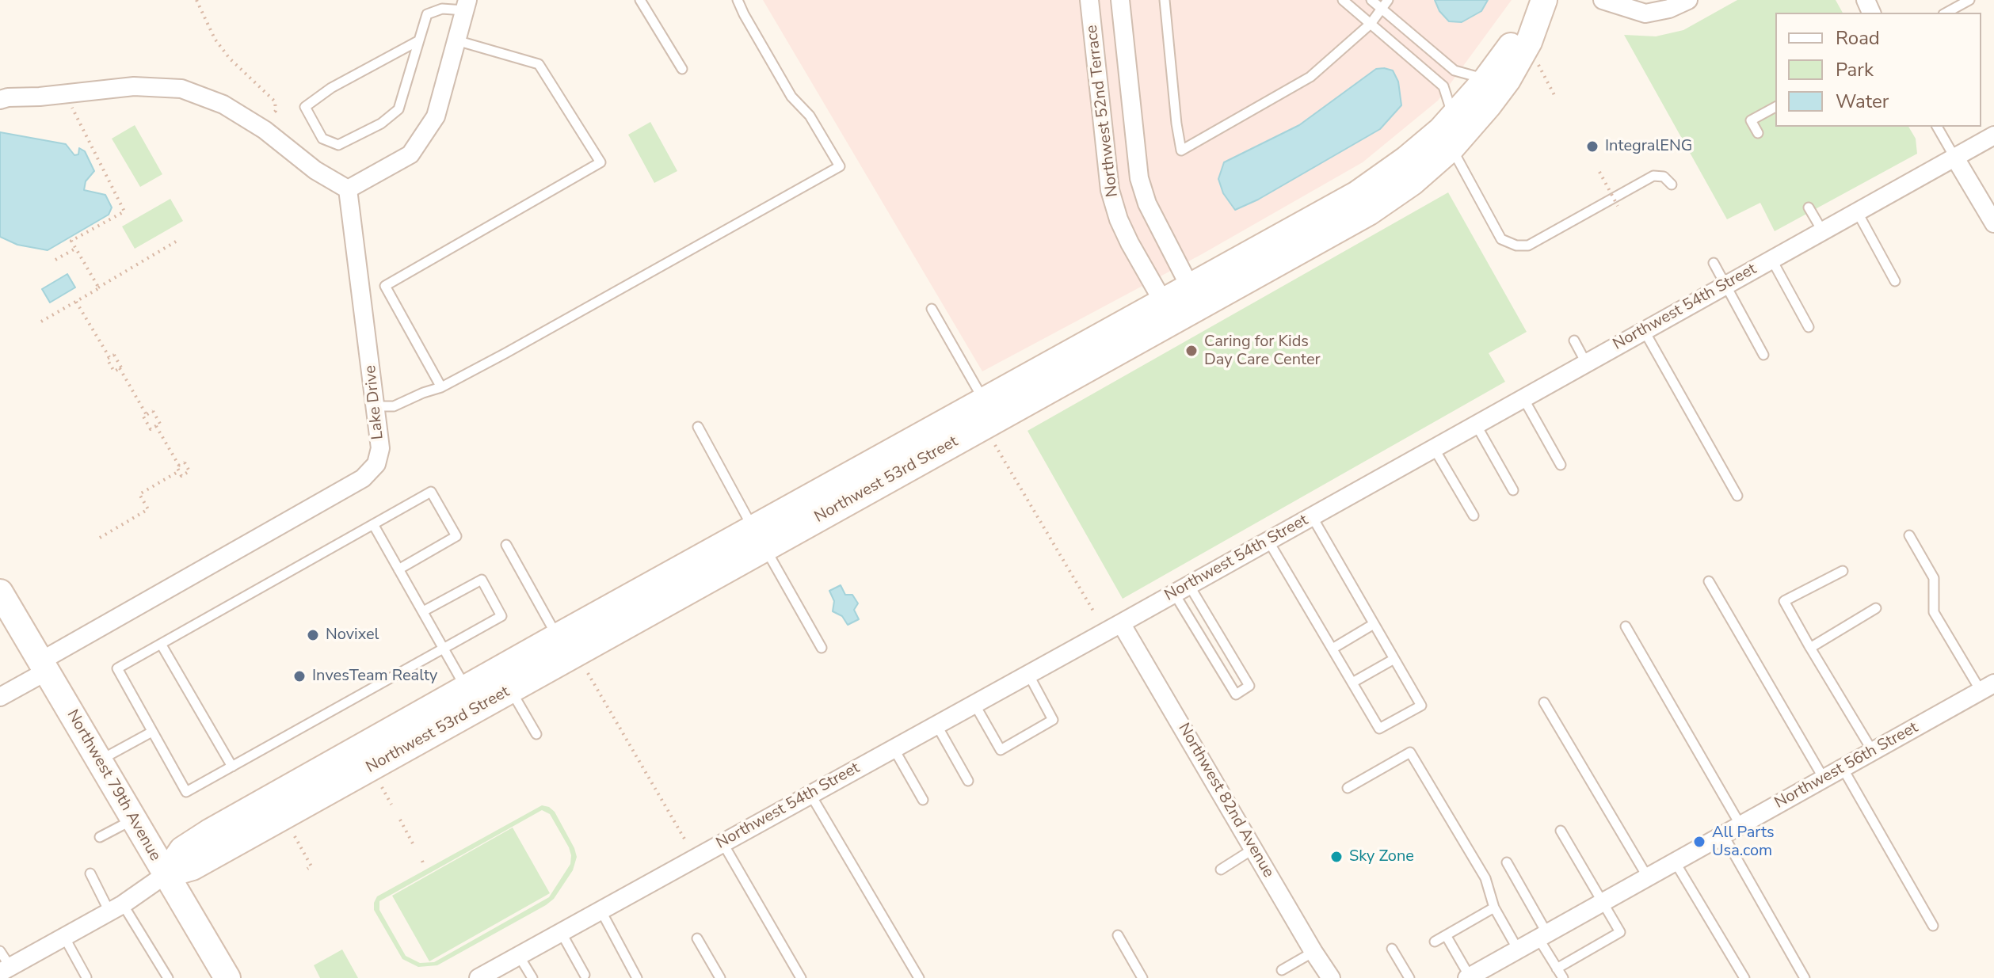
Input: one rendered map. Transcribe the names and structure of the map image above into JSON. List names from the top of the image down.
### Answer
{
  "streets": {
    "street": [
      "Northwest 52nd Terrace",
      "Northwest 54th Street",
      "Lake Drive",
      "Northwest 53rd Street",
      "Northwest 56th Street",
      "Northwest 79th Avenue",
      "Northwest 82nd Avenue"
    ]
  },
  "crossings": [
    ["Northwest 52nd Terrace", "Northwest 53rd Street"],
    ["Northwest 54th Street", "Northwest 82nd Avenue"],
    ["Lake Drive", "Northwest 79th Avenue"],
    ["Northwest 53rd Street", "Northwest 79th Avenue"]
  ],
  "places": [
    "IntegralENG",
    "Caring for Kids Day Care Center",
    "Novixel",
    "InvesTeam Realty",
    "All Parts Usa.com",
    "Sky Zone"
  ],
  "legend": ["Road", "Park", "Water"]
}
